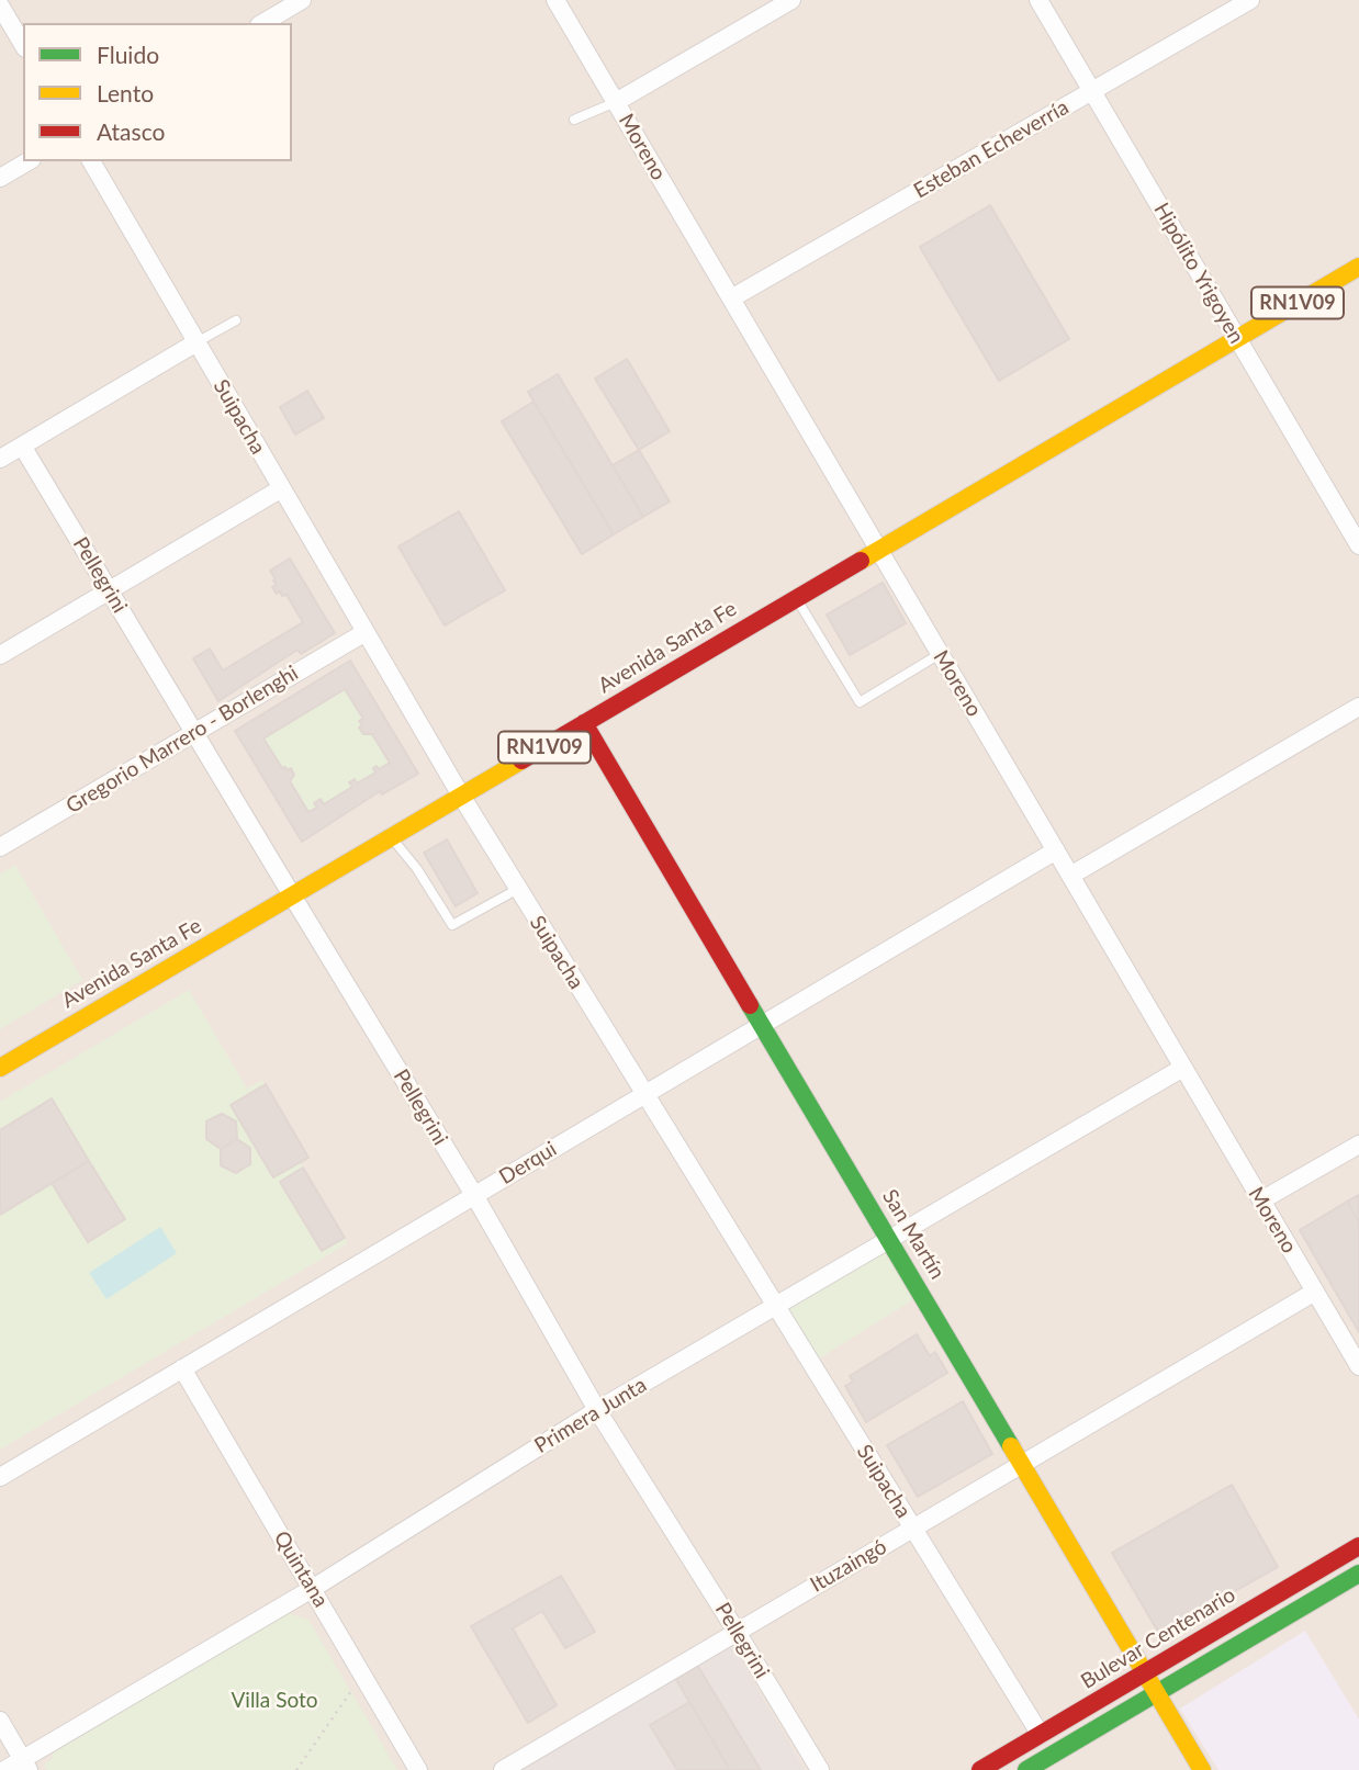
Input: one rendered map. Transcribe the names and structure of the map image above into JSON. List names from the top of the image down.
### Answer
{
  "streets": {
    "main road": [
      "RN1V09",
      "Avenida Santa Fe",
      "San Martín",
      "Bulevar Centenario"
    ],
    "street": [
      "Moreno",
      "Esteban Echeverría",
      "Hipólito Yrigoyen",
      "Suipacha",
      "Pellegrini",
      "Gregorio Marrero - Borlenghi",
      "Derqui",
      "Primera Junta",
      "Ituzaingó",
      "Quintana"
    ]
  },
  "crossings": [
    ["Moreno", "Esteban Echeverría"],
    ["Moreno", "Avenida Santa Fe"],
    ["Moreno", "Derqui"],
    ["Moreno", "Primera Junta"],
    ["Moreno", "Ituzaingó"],
    ["Esteban Echeverría", "Hipólito Yrigoyen"],
    ["Hipólito Yrigoyen", "Avenida Santa Fe"],
    ["Suipacha", "Avenida Santa Fe"],
    ["Suipacha", "Gregorio Marrero - Borlenghi"],
    ["Suipacha", "Derqui"],
    ["Suipacha", "Primera Junta"],
    ["Suipacha", "Ituzaingó"],
    ["Suipacha", "Bulevar Centenario"],
    ["Pellegrini", "Avenida Santa Fe"],
    ["Pellegrini", "Gregorio Marrero - Borlenghi"],
    ["Pellegrini", "Derqui"],
    ["Pellegrini", "Primera Junta"],
    ["Pellegrini", "Ituzaingó"],
    ["Avenida Santa Fe", "San Martín"],
    ["Derqui", "San Martín"],
    ["Derqui", "Quintana"],
    ["San Martín", "Primera Junta"],
    ["San Martín", "Ituzaingó"],
    ["San Martín", "Bulevar Centenario"],
    ["Primera Junta", "Quintana"]
  ],
  "parks": ["Villa Soto"],
  "legend": ["Fluido", "Lento", "Atasco"]
}
